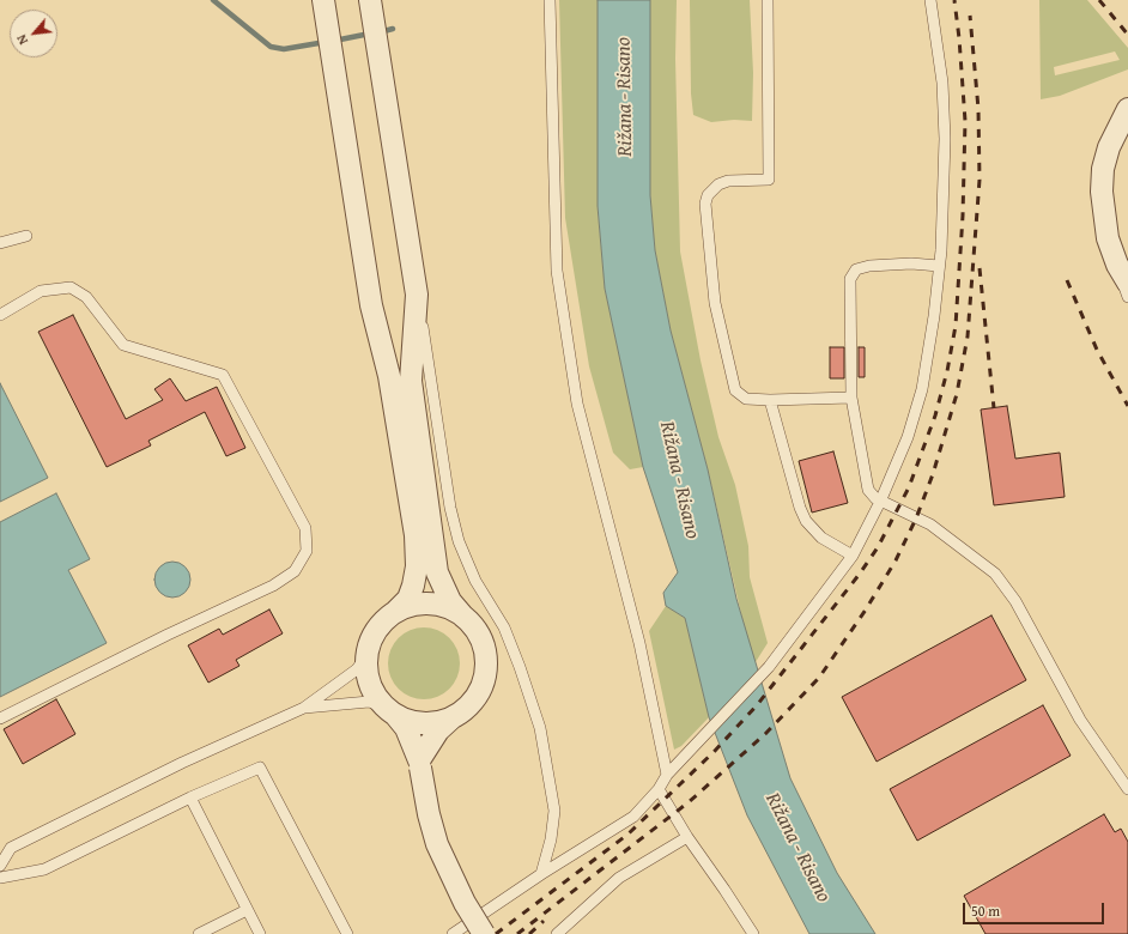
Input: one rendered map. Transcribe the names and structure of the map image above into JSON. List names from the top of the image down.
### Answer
{
  "water": ["Rižana - Risano"],
  "scale_bar": "50 m",
  "north": "bottom left"
}
